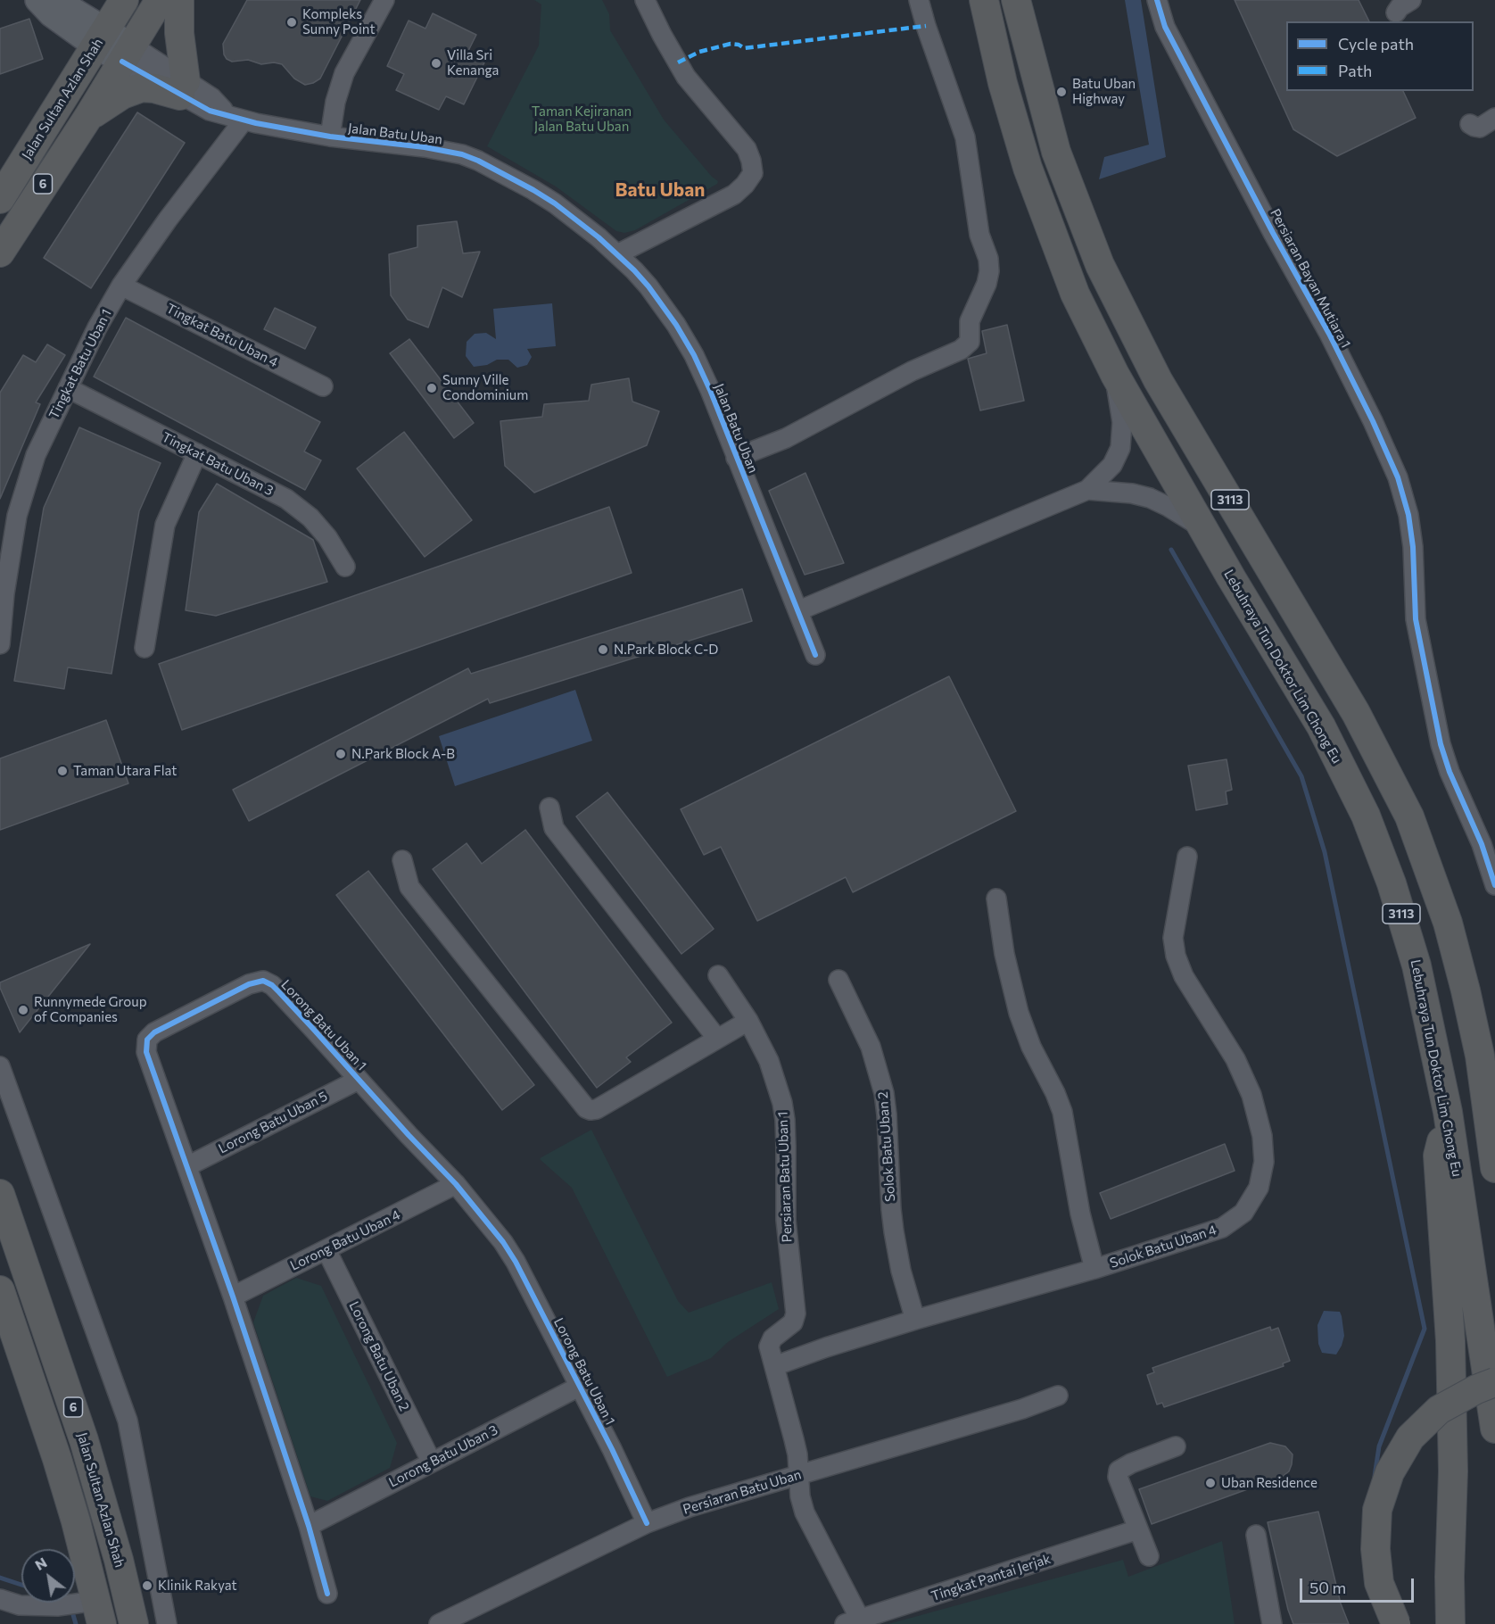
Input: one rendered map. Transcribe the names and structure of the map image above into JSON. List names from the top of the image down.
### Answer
{
  "streets": {
    "highway": [
      "Jalan Sultan Azlan Shah",
      "6",
      "3113",
      "Lebuhraya Tun Doktor Lim Chong Eu"
    ],
    "street": [
      "Jalan Batu Uban",
      "Persiaran Bayan Mutiara 1",
      "Tingkat Batu Uban 4",
      "Tingkat Batu Uban 1",
      "Tingkat Batu Uban 3",
      "Lorong Batu Uban 1",
      "Lorong Batu Uban 5",
      "Solok Batu Uban 2",
      "Persiaran Batu Uban 1",
      "Lorong Batu Uban 4",
      "Solok Batu Uban 4",
      "Lorong Batu Uban 2",
      "Lorong Batu Uban 3",
      "Persiaran Batu Uban",
      "Tingkat Pantai Jerjak"
    ]
  },
  "crossings": [
    ["Jalan Batu Uban", "6"],
    ["Jalan Batu Uban", "Tingkat Batu Uban 1"],
    ["Tingkat Batu Uban 4", "Tingkat Batu Uban 1"],
    ["Tingkat Batu Uban 1", "Tingkat Batu Uban 3"],
    ["Lorong Batu Uban 1", "Lorong Batu Uban 5"],
    ["Lorong Batu Uban 1", "Lorong Batu Uban 4"],
    ["Lorong Batu Uban 1", "Lorong Batu Uban 3"],
    ["Lorong Batu Uban 1", "Persiaran Batu Uban"],
    ["Solok Batu Uban 2", "Solok Batu Uban 4"],
    ["Persiaran Batu Uban 1", "Solok Batu Uban 4"],
    ["Persiaran Batu Uban 1", "Persiaran Batu Uban"],
    ["Persiaran Batu Uban 1", "Tingkat Pantai Jerjak"],
    ["Lorong Batu Uban 4", "Lorong Batu Uban 2"],
    ["Lorong Batu Uban 2", "Lorong Batu Uban 3"]
  ],
  "districts": ["Batu Uban"],
  "parks": ["Taman Kejiranan Jalan Batu Uban"],
  "places": [
    "Kompleks Sunny Point",
    "Villa Sri Kenanga",
    "Batu Uban Highway",
    "Sunny Ville Condominium",
    "N.Park Block C-D",
    "N.Park Block A-B",
    "Taman Utara Flat",
    "Runnymede Group of Companies",
    "Uban Residence",
    "Klinik Rakyat"
  ],
  "legend": ["Cycle path", "Path"],
  "scale_bar": "50 m",
  "north": "top left"
}
